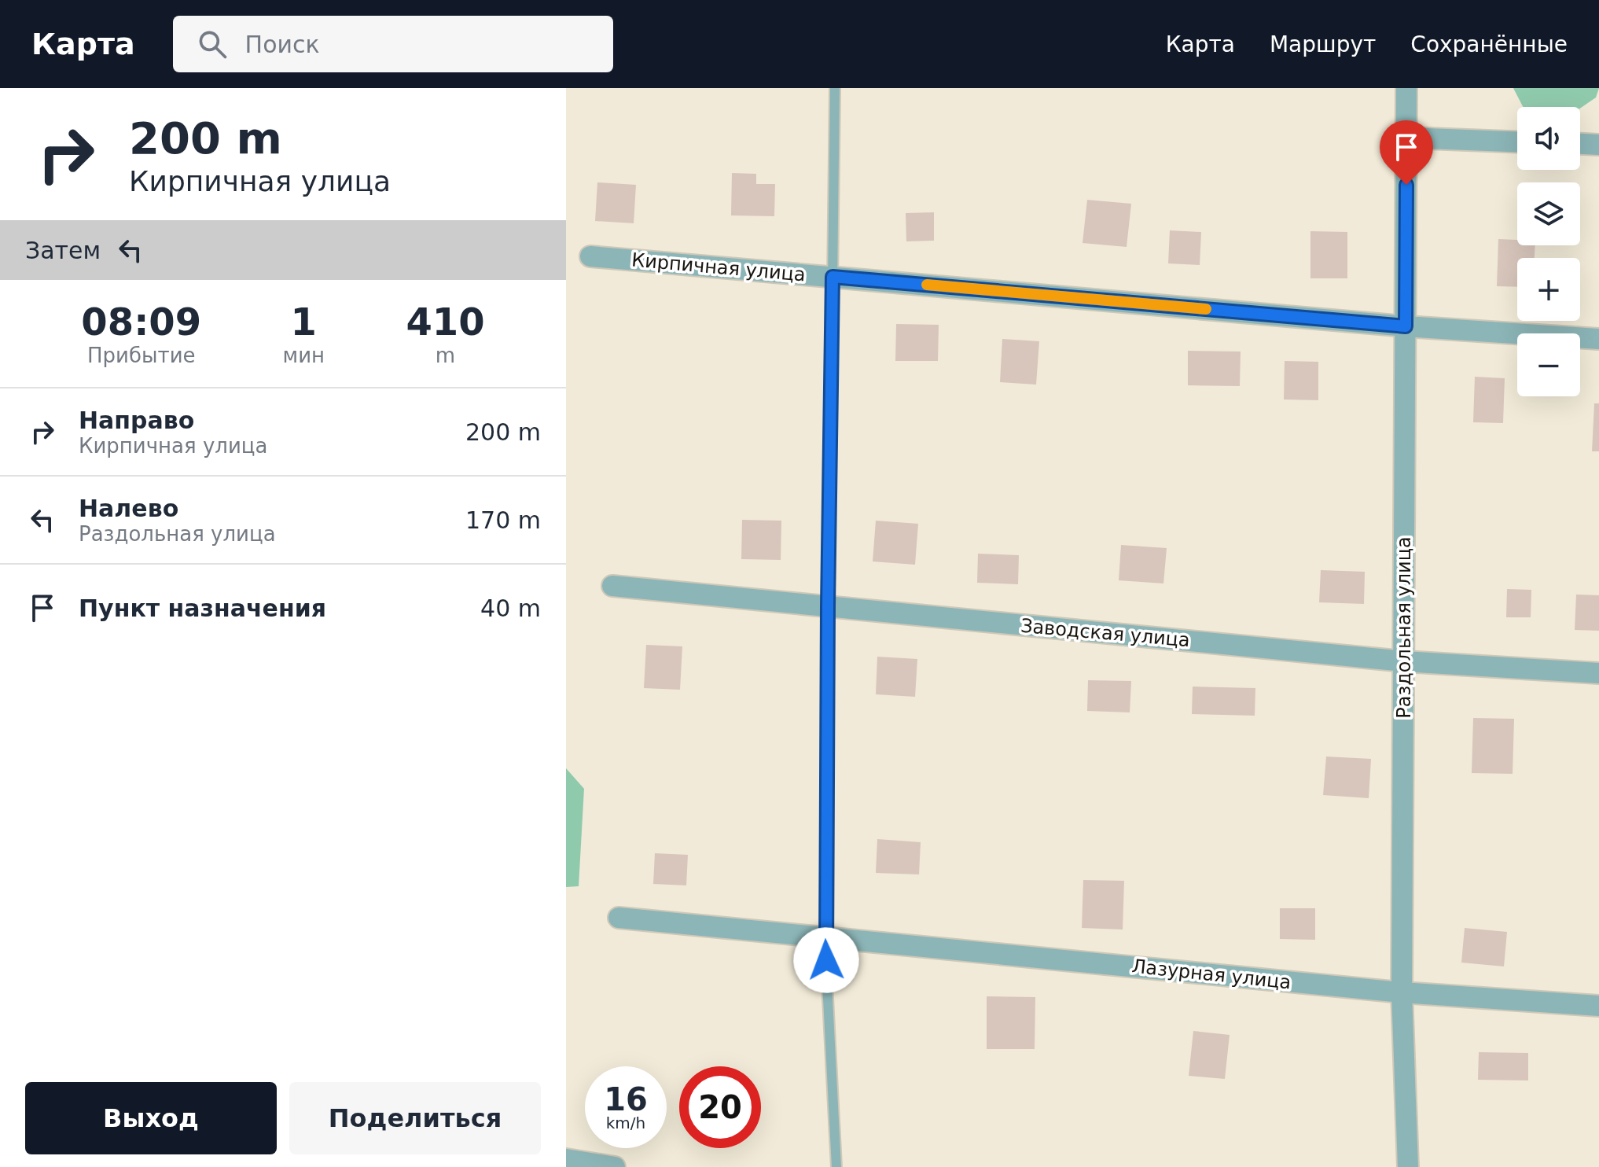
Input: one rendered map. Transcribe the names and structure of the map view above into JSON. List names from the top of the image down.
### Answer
{
  "streets": {
    "street": [
      "Кирпичная улица",
      "Раздольная улица",
      "Заводская улица",
      "Лазурная улица"
    ]
  },
  "crossings": [
    ["Кирпичная улица", "Раздольная улица"],
    ["Раздольная улица", "Заводская улица"],
    ["Раздольная улица", "Лазурная улица"]
  ],
  "page": {
    "header": "Карта",
    "search": "Поиск",
    "nav": ["Карта", "Маршрут", "Сохранённые"],
    "turn": ["200 m", "Кирпичная улица"],
    "map_buttons": ["+", "−"],
    "then": "Затем",
    "eta": [
      "08:09",
      "Прибытие",
      "1",
      "мин",
      "410",
      "m"
    ],
    "list": [
      {
        "name": "Направо",
        "note": "Кирпичная улица",
        "value": "200 m"
      },
      {
        "name": "Налево",
        "note": "Раздольная улица",
        "value": "170 m"
      },
      {
        "name": "Пункт назначения",
        "value": "40 m"
      }
    ],
    "speed": "16 km/h",
    "limit": "20",
    "buttons": ["Выход", "Поделиться"]
  }
}
